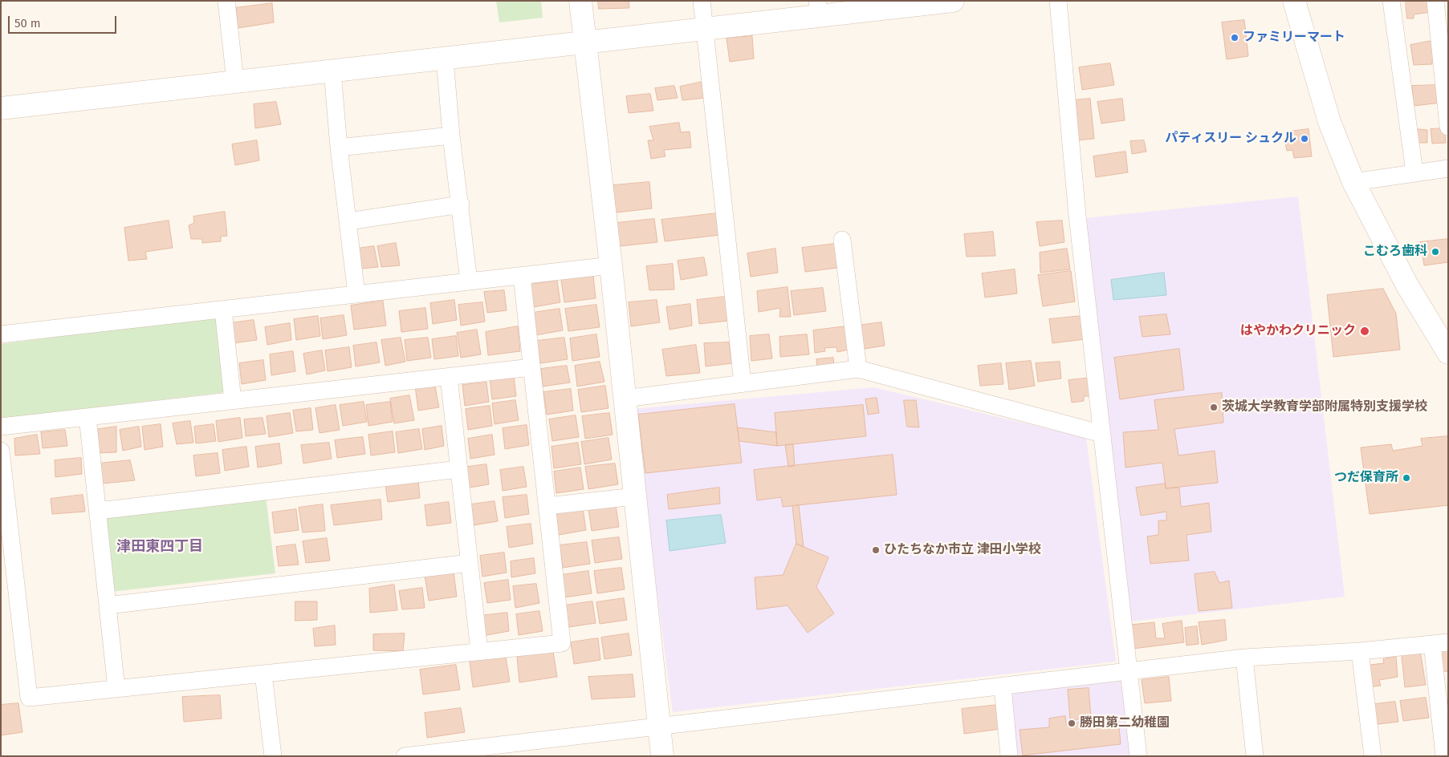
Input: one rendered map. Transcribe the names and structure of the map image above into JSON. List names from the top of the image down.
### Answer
{
  "districts": ["津田東四丁目"],
  "places": [
    "ファミリーマート",
    "パティスリー シュクル",
    "こむろ歯科",
    "はやかわクリニック",
    "茨城大学教育学部附属特別支援学校",
    "つだ保育所",
    "ひたちなか市立 津田小学校",
    "勝田第二幼稚園"
  ],
  "scale_bar": "50 m"
}
